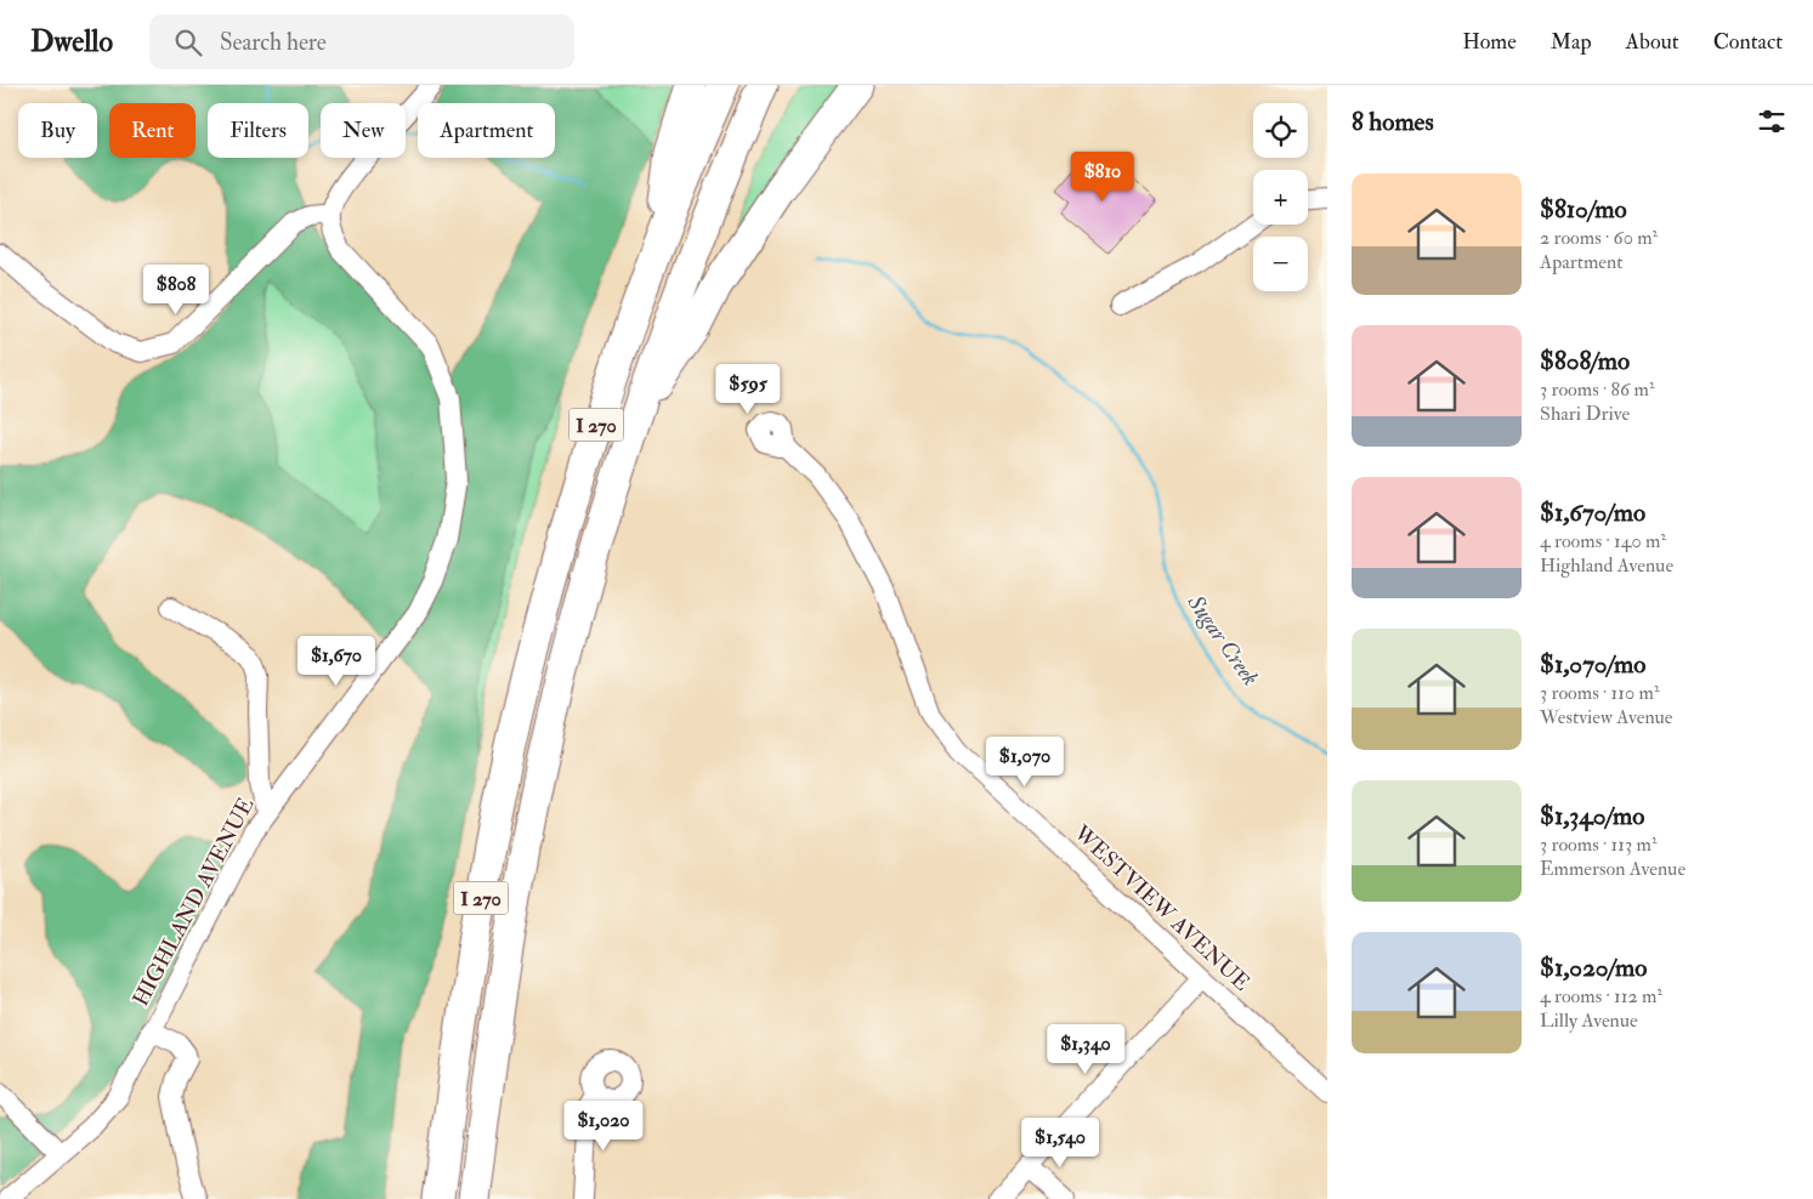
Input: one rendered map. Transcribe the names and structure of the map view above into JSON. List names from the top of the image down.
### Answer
{
  "streets": {
    "highway": ["I 270"],
    "street": ["HIGHLAND AVENUE", "WESTVIEW AVENUE"]
  },
  "water": ["Sugar Creek"],
  "page": {
    "header": "Dwello",
    "search": "Search here",
    "nav": [
      "Home",
      "Map",
      "About",
      "Contact"
    ],
    "heading": "8 homes",
    "map_buttons": ["+", "−"],
    "chip": [
      "Buy",
      "Rent",
      "Filters",
      "New",
      "Apartment"
    ],
    "price": [
      "$810",
      "$808",
      "$595",
      "$1,670",
      "$1,070",
      "$1,340",
      "$1,020",
      "$1,540"
    ],
    "list": [
      {
        "name": "$810/mo",
        "note": "2 rooms · 60 m² · Apartment"
      },
      {
        "name": "$808/mo",
        "note": "3 rooms · 86 m² · Shari Drive"
      },
      {
        "name": "$1,670/mo",
        "note": "4 rooms · 140 m² · Highland Avenue"
      },
      {
        "name": "$1,070/mo",
        "note": "3 rooms · 110 m² · Westview Avenue"
      },
      {
        "name": "$1,340/mo",
        "note": "3 rooms · 113 m² · Emmerson Avenue"
      },
      {
        "name": "$1,020/mo",
        "note": "4 rooms · 112 m² · Lilly Avenue"
      }
    ]
  }
}
